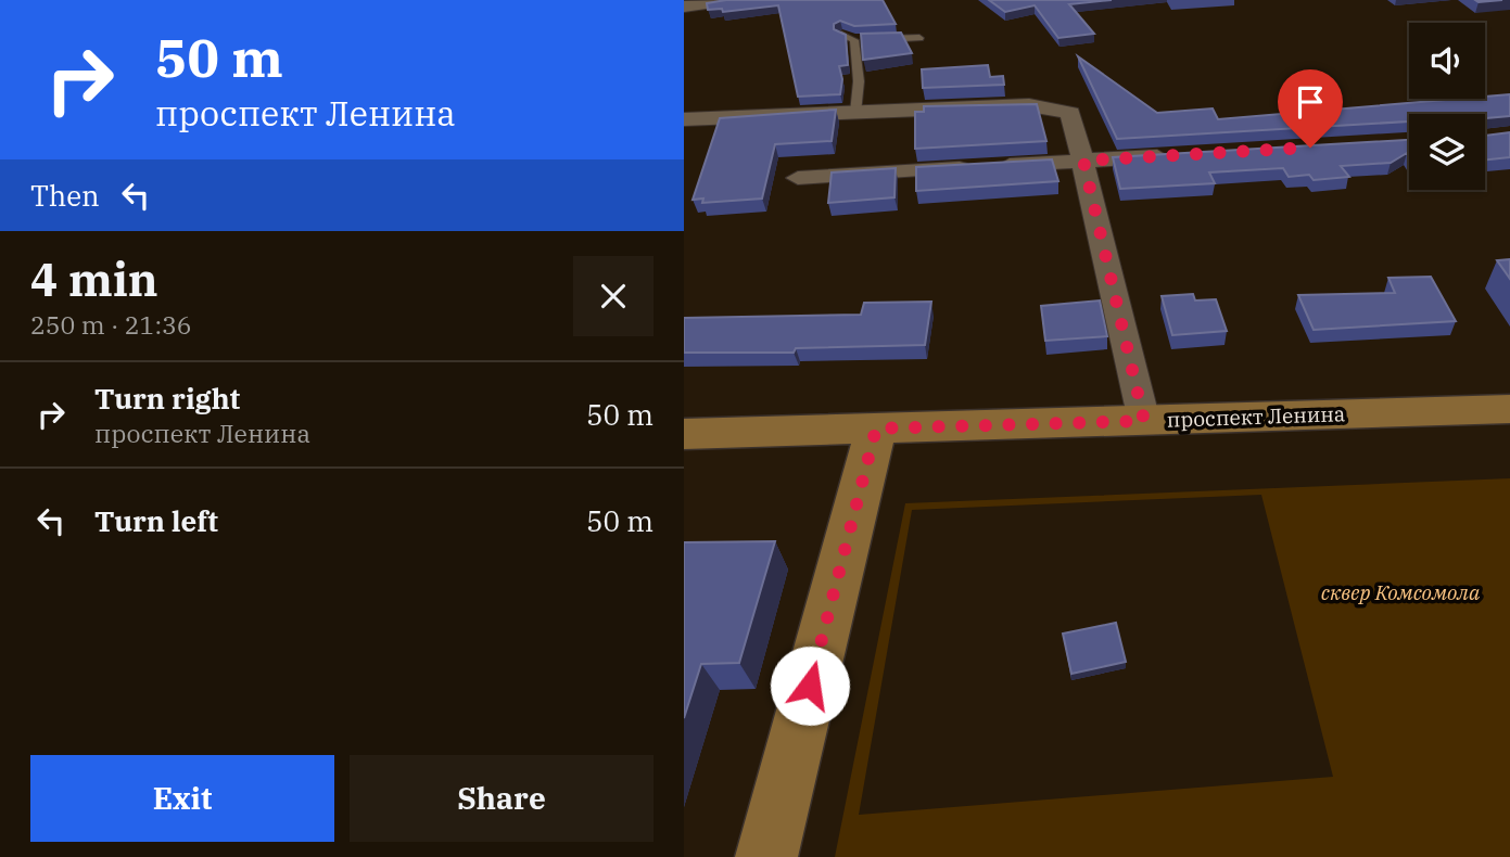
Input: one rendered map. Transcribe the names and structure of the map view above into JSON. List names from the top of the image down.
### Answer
{
  "streets": {
    "main road": ["проспект Ленина"]
  },
  "parks": ["сквер Комсомола"],
  "page": {
    "turn": ["50 m", "проспект Ленина"],
    "then": "Then",
    "heading": ["4 min", "250 m · 21:36"],
    "list": [
      {
        "name": "Turn right",
        "note": "проспект Ленина",
        "value": "50 m"
      },
      {
        "name": "Turn left",
        "value": "50 m"
      }
    ],
    "buttons": ["Exit", "Share"]
  }
}
